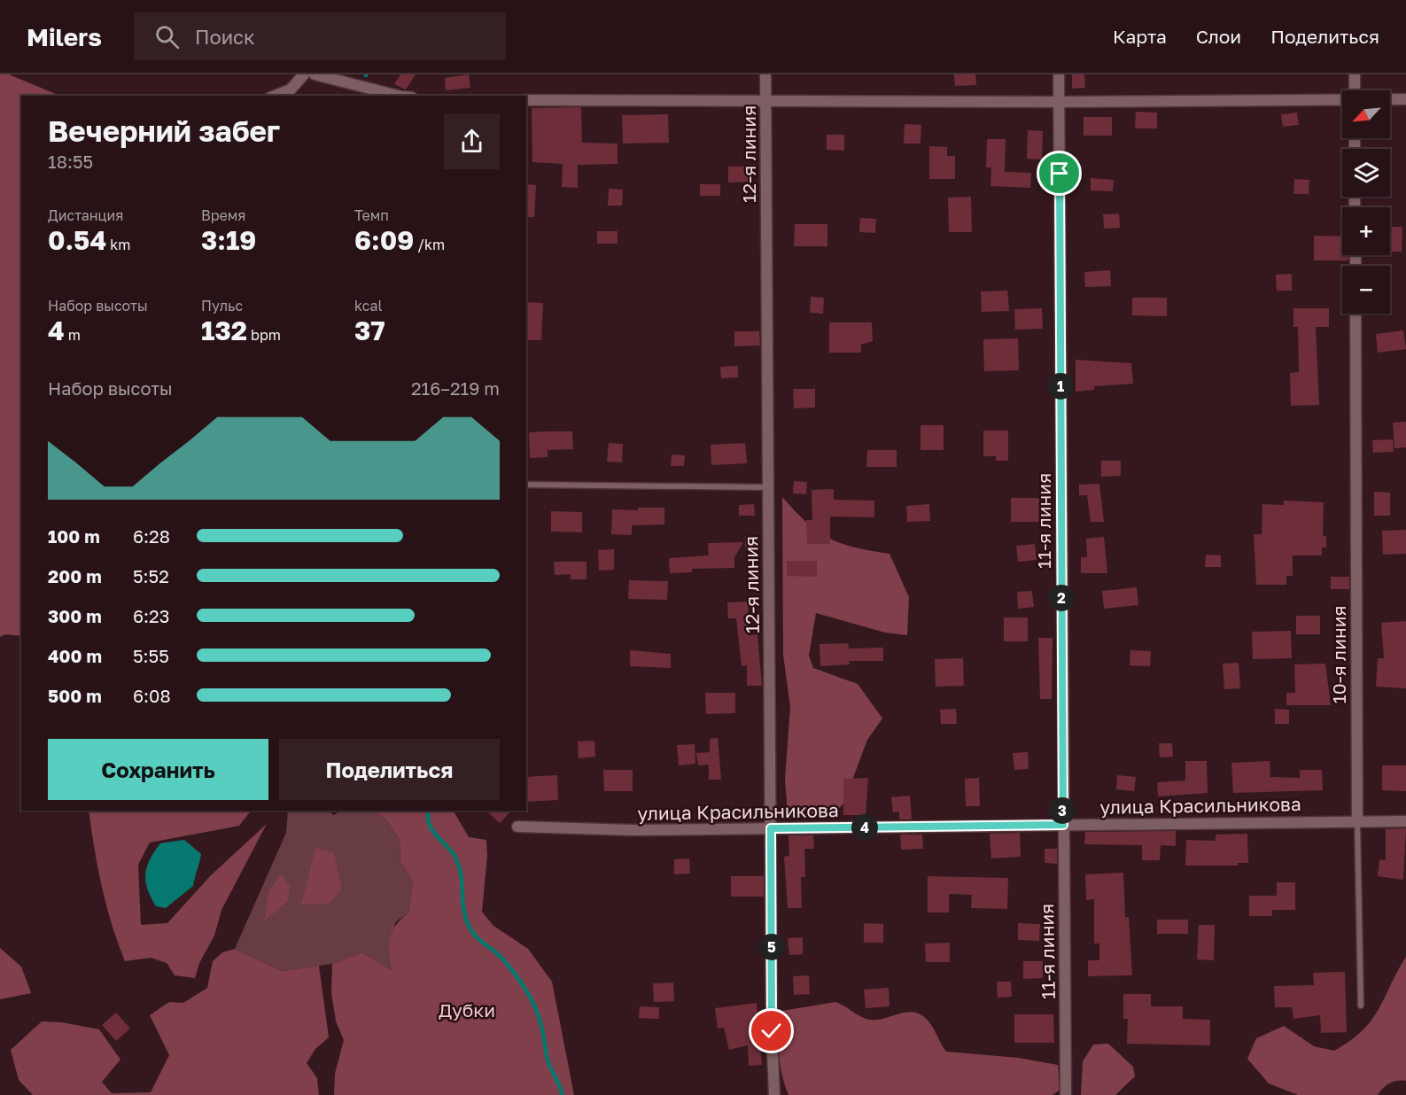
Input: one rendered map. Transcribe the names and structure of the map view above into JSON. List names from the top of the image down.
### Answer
{
  "streets": {
    "street": [
      "12-я линия",
      "11-я линия",
      "10-я линия",
      "улица Красильникова"
    ]
  },
  "crossings": [
    ["12-я линия", "улица Красильникова"],
    ["11-я линия", "улица Красильникова"],
    ["10-я линия", "улица Красильникова"]
  ],
  "parks": ["Дубки"],
  "north": "bottom left",
  "page": {
    "header": "Milers",
    "search": "Поиск",
    "nav": ["Карта", "Слои", "Поделиться"],
    "map_buttons": ["+", "−"],
    "heading": ["Вечерний забег", "18:55"],
    "stats": [
      ["Дистанция", "0.54 km"],
      ["Время", "3:19"],
      ["Темп", "6:09 /km"],
      ["Набор высоты", "4 m"],
      ["Пульс", "132 bpm"],
      ["kcal", "37"]
    ],
    "chart": ["Набор высоты", "216–219 m"],
    "pins": [
      "1",
      "2",
      "3",
      "4",
      "5"
    ],
    "list": [
      {
        "name": "100 m",
        "note": "6:28"
      },
      {
        "name": "200 m",
        "note": "5:52"
      },
      {
        "name": "300 m",
        "note": "6:23"
      },
      {
        "name": "400 m",
        "note": "5:55"
      },
      {
        "name": "500 m",
        "note": "6:08"
      }
    ],
    "buttons": ["Сохранить", "Поделиться"]
  }
}
